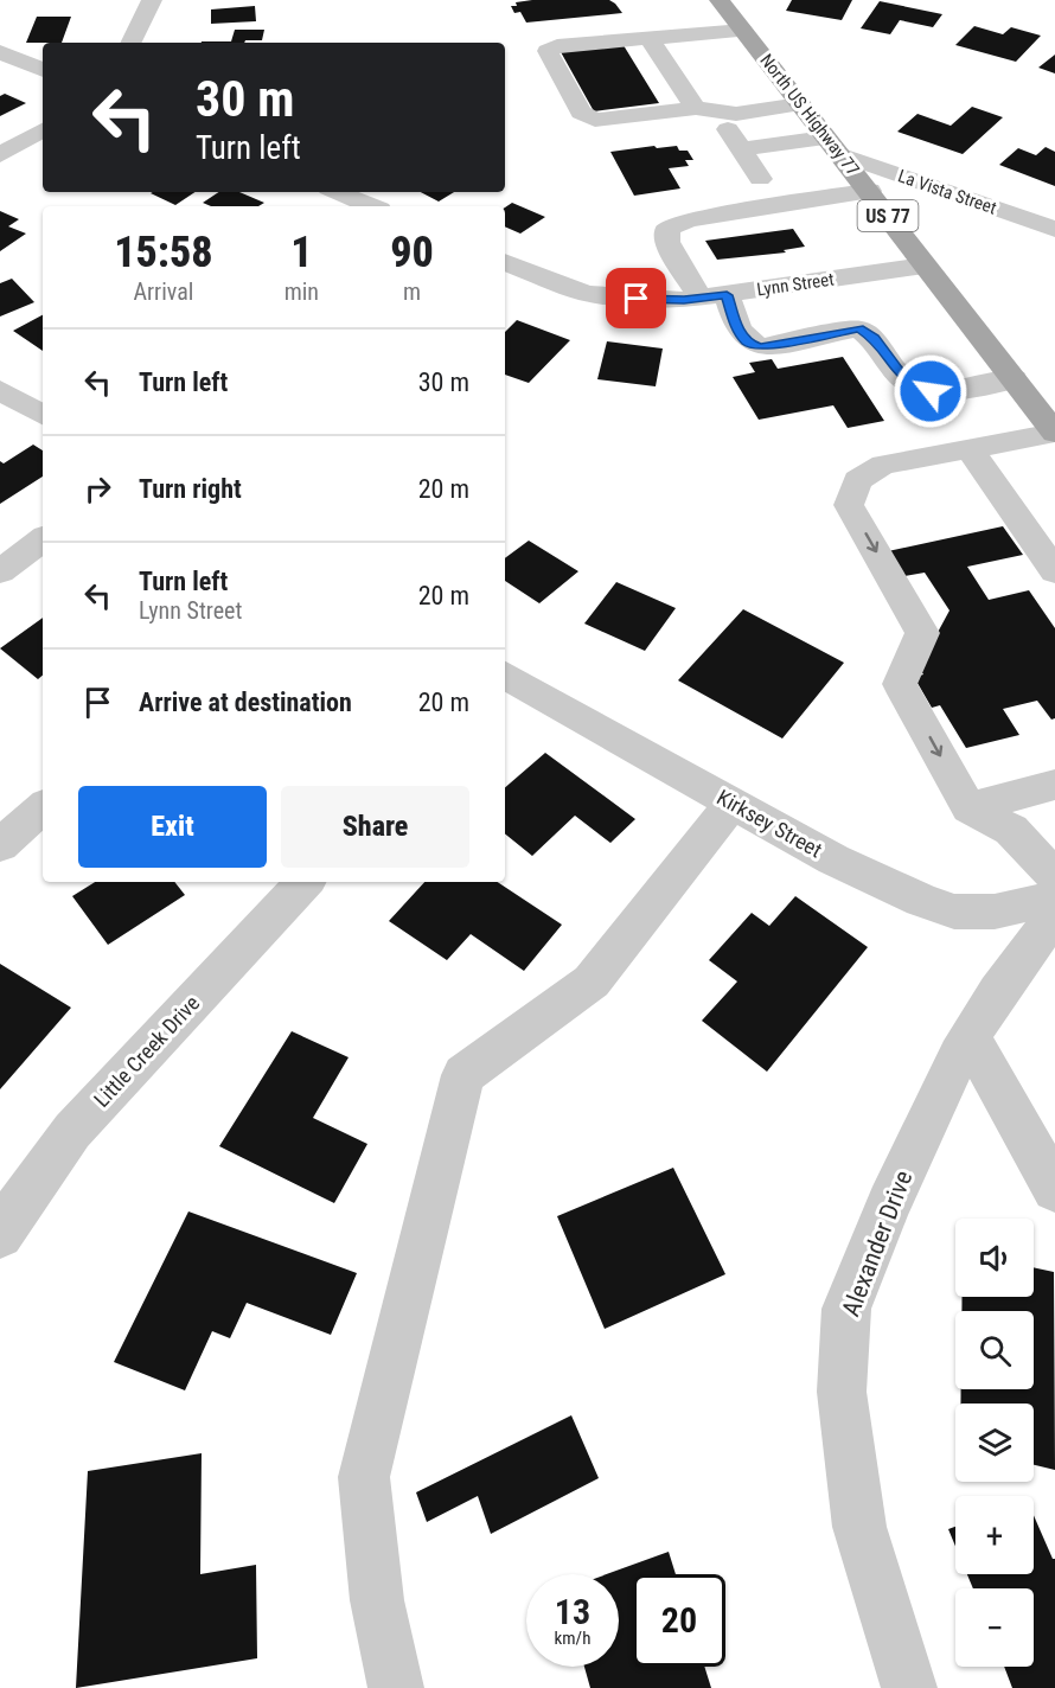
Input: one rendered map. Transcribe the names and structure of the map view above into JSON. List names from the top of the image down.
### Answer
{
  "streets": {
    "main road": ["North US Highway 77", "US 77"],
    "street": [
      "La Vista Street",
      "Lynn Street",
      "Kirksey Street",
      "Little Creek Drive",
      "Alexander Drive"
    ]
  },
  "crossings": [
    ["North US Highway 77", "La Vista Street"],
    ["North US Highway 77", "Lynn Street"]
  ],
  "page": {
    "turn": ["30 m", "Turn left"],
    "eta": [
      "15:58",
      "Arrival",
      "1",
      "min",
      "90",
      "m"
    ],
    "list": [
      {
        "name": "Turn left",
        "value": "30 m"
      },
      {
        "name": "Turn right",
        "value": "20 m"
      },
      {
        "name": "Turn left",
        "note": "Lynn Street",
        "value": "20 m"
      },
      {
        "name": "Arrive at destination",
        "value": "20 m"
      }
    ],
    "buttons": ["Exit", "Share"],
    "map_buttons": ["+", "−"],
    "speed": "13 km/h",
    "limit": "20"
  }
}
